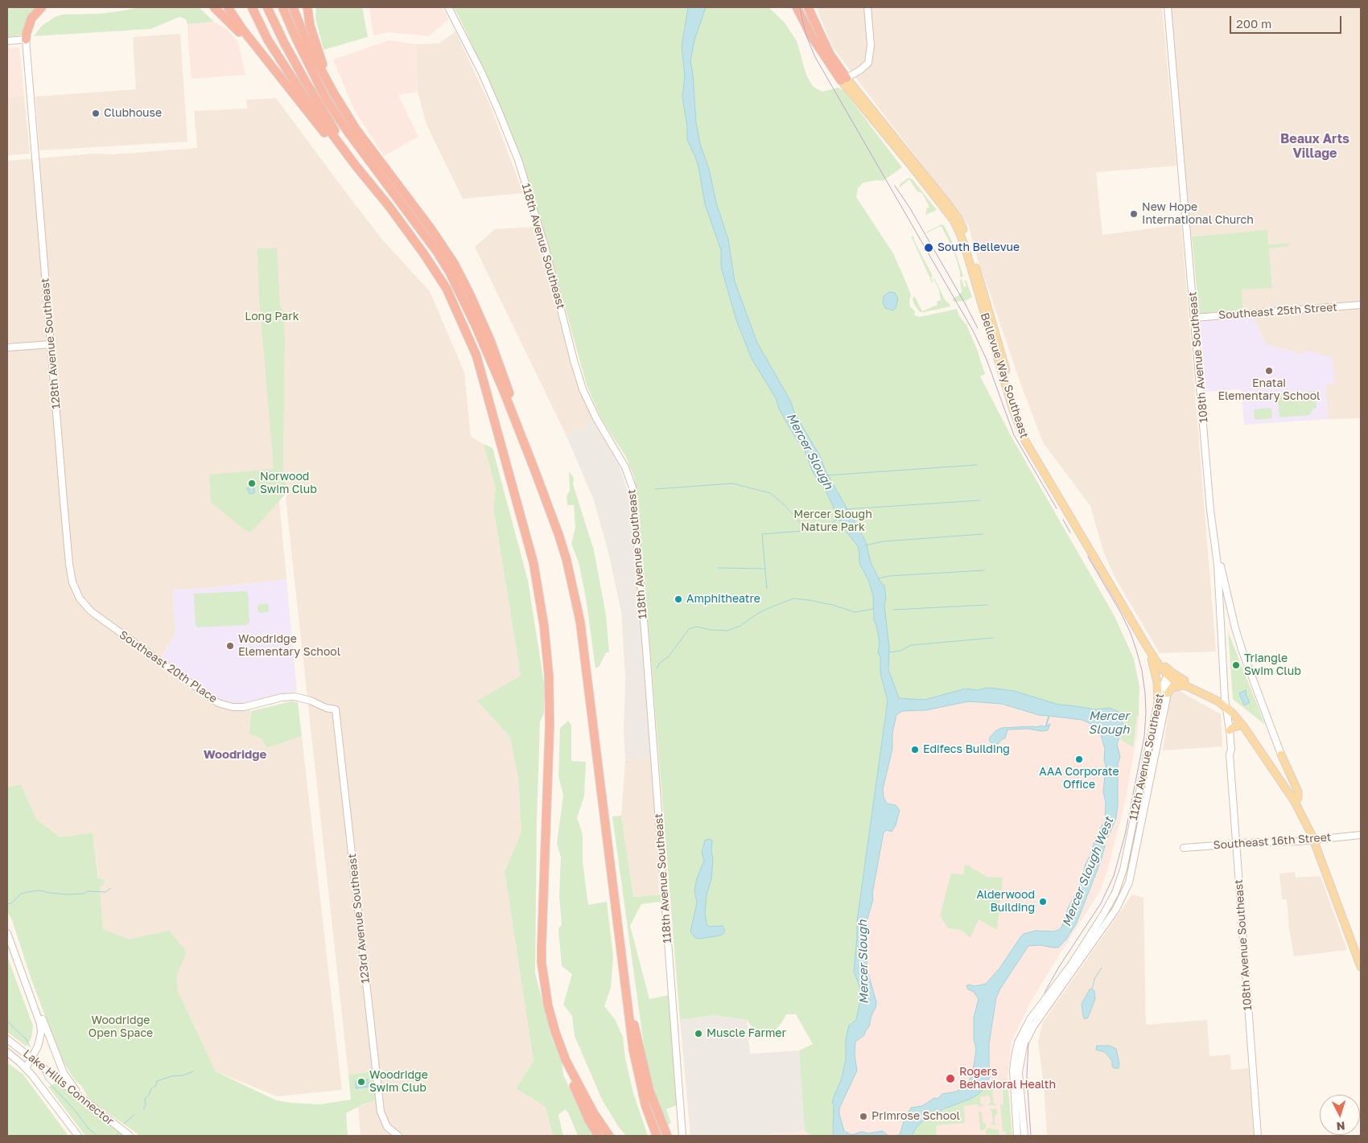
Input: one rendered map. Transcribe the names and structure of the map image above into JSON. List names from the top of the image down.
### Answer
{
  "streets": {
    "main road": ["Bellevue Way Southeast"],
    "street": [
      "118th Avenue Southeast",
      "Southeast 25th Street",
      "128th Avenue Southeast",
      "108th Avenue Southeast",
      "Southeast 20th Place",
      "112th Avenue Southeast",
      "Southeast 16th Street",
      "123rd Avenue Southeast",
      "Lake Hills Connector"
    ]
  },
  "crossings": [
    ["Southeast 25th Street", "108th Avenue Southeast"],
    ["128th Avenue Southeast", "Southeast 20th Place"],
    ["108th Avenue Southeast", "Bellevue Way Southeast"],
    ["108th Avenue Southeast", "Southeast 16th Street"],
    ["Bellevue Way Southeast", "112th Avenue Southeast"],
    ["Bellevue Way Southeast", "Southeast 16th Street"],
    ["Southeast 20th Place", "123rd Avenue Southeast"]
  ],
  "districts": ["Beaux Arts Village", "Woodridge"],
  "water": ["Mercer Slough", "Mercer Slough West"],
  "parks": ["Long Park", "Mercer Slough Nature Park", "Woodridge Open Space"],
  "places": [
    "Clubhouse",
    "New Hope International Church",
    "South Bellevue",
    "Enatai Elementary School",
    "Norwood Swim Club",
    "Amphitheatre",
    "Woodridge Elementary School",
    "Triangle Swim Club",
    "Edifecs Building",
    "AAA Corporate Office",
    "Alderwood Building",
    "Muscle Farmer",
    "Rogers Behavioral Health",
    "Woodridge Swim Club",
    "Primrose School"
  ],
  "scale_bar": "200 m",
  "north": "bottom"
}
